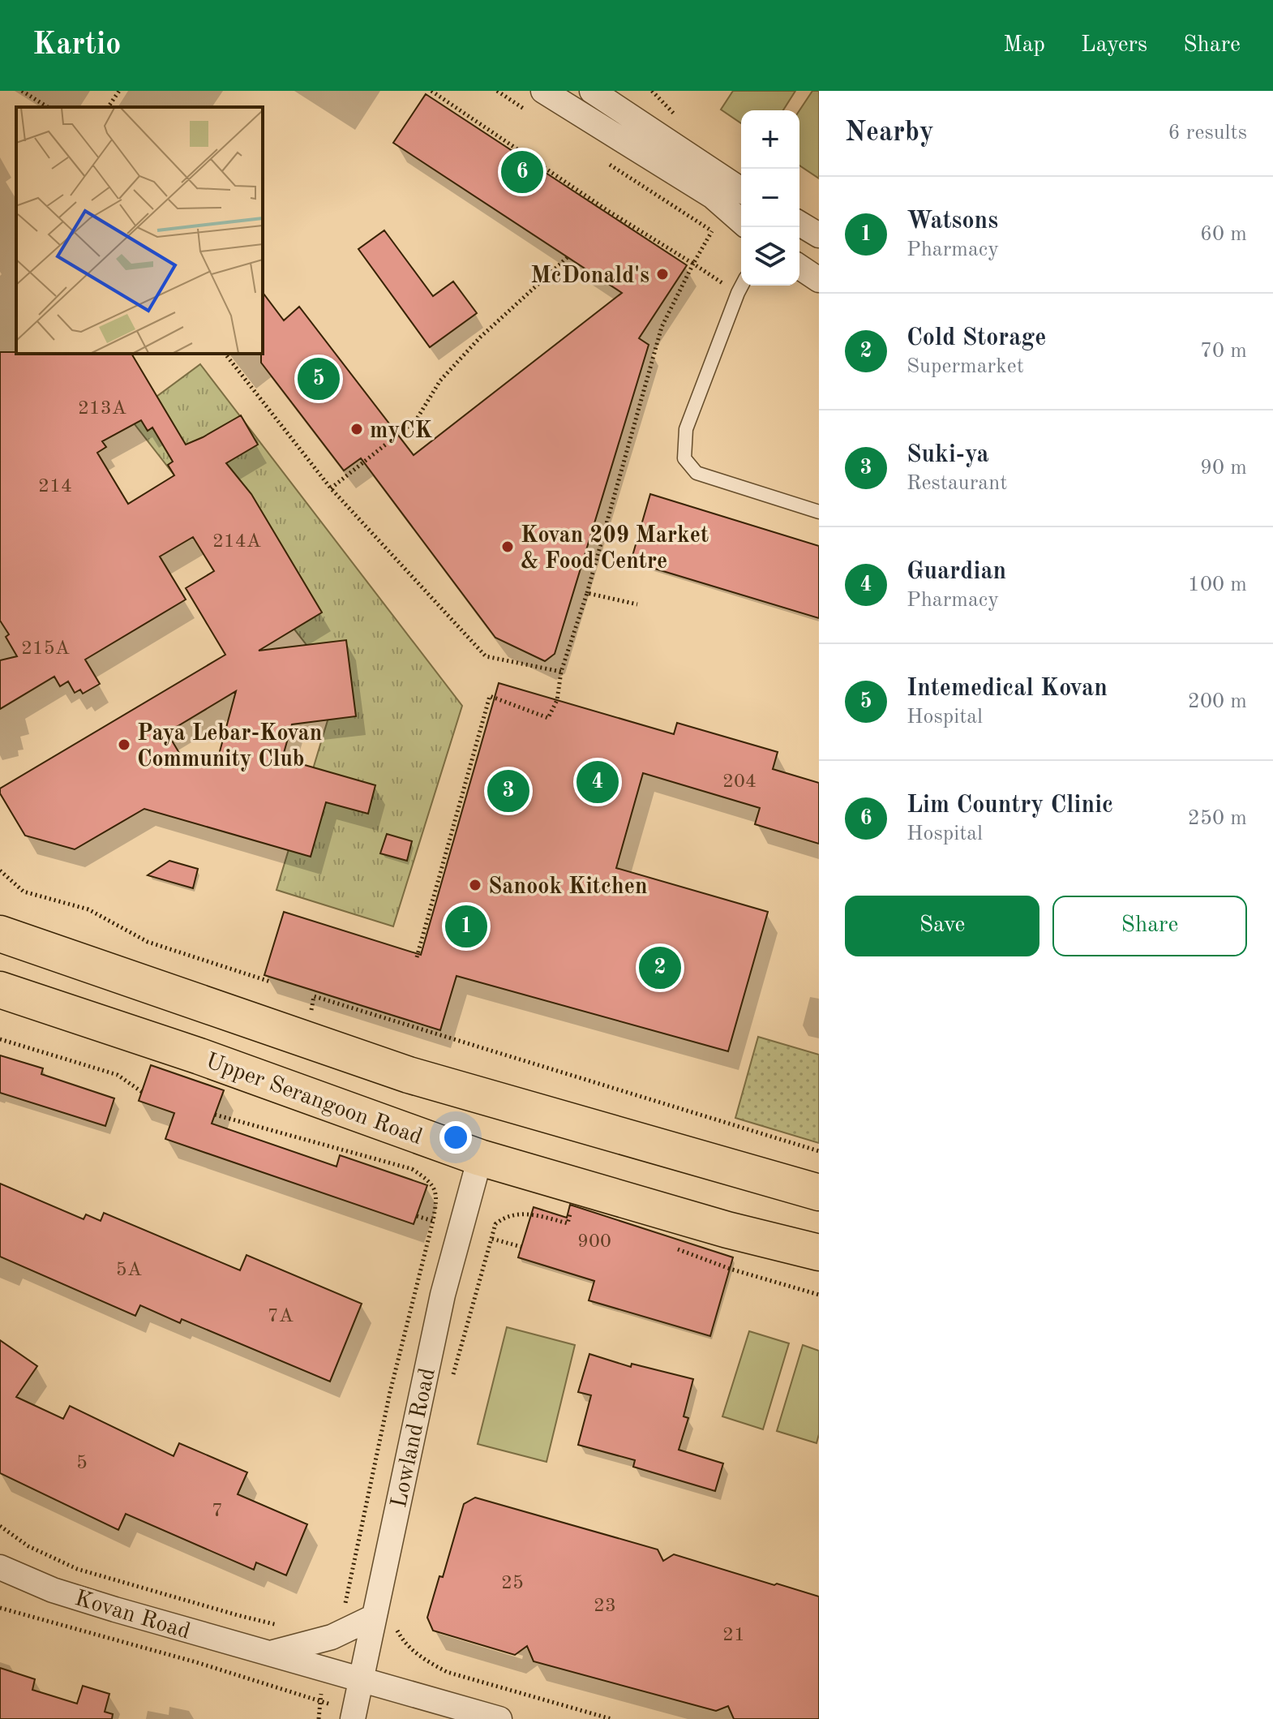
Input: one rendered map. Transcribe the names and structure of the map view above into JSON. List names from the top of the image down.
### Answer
{
  "streets": {
    "main road": ["Upper Serangoon Road"],
    "street": ["Lowland Road", "Kovan Road"]
  },
  "crossings": [
    ["Upper Serangoon Road", "Lowland Road"],
    ["Lowland Road", "Kovan Road"]
  ],
  "places": [
    "McDonald's",
    "myCK",
    "Kovan 209 Market & Food Centre",
    "Paya Lebar-Kovan Community Club",
    "Sanook Kitchen"
  ],
  "house_numbers": [
    "213A",
    "214",
    "214A",
    "215A",
    "204",
    "900",
    "5A",
    "7A",
    "5",
    "7",
    "25",
    "23",
    "21"
  ],
  "page": {
    "header": "Kartio",
    "nav": ["Map", "Layers", "Share"],
    "heading": ["Nearby", "6 results"],
    "map_buttons": ["+", "−"],
    "pins": [
      "6",
      "5",
      "4",
      "3",
      "1",
      "2"
    ],
    "list": [
      {
        "mark": "1",
        "name": "Watsons",
        "note": "Pharmacy",
        "value": "60 m"
      },
      {
        "mark": "2",
        "name": "Cold Storage",
        "note": "Supermarket",
        "value": "70 m"
      },
      {
        "mark": "3",
        "name": "Suki-ya",
        "note": "Restaurant",
        "value": "90 m"
      },
      {
        "mark": "4",
        "name": "Guardian",
        "note": "Pharmacy",
        "value": "100 m"
      },
      {
        "mark": "5",
        "name": "Intemedical Kovan",
        "note": "Hospital",
        "value": "200 m"
      },
      {
        "mark": "6",
        "name": "Lim Country Clinic",
        "note": "Hospital",
        "value": "250 m"
      }
    ],
    "buttons": ["Save", "Share"]
  }
}
